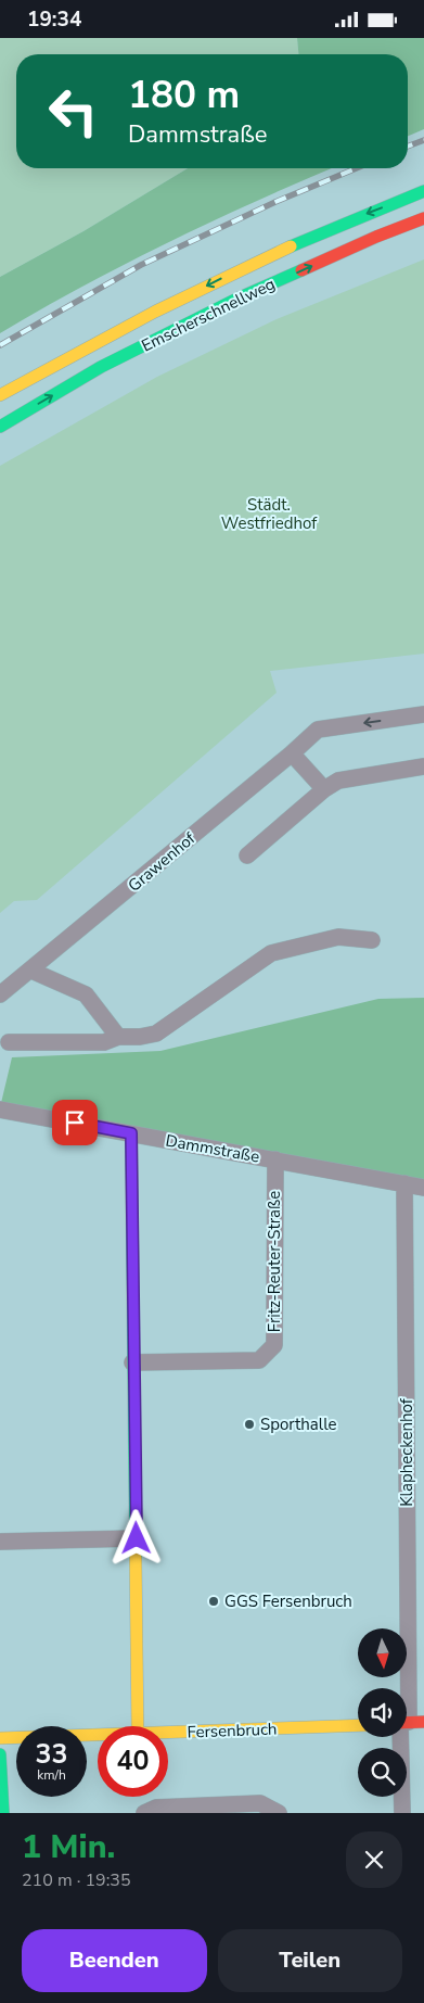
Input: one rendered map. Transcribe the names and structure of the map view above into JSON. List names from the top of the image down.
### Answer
{
  "streets": {
    "main road": ["Emscherschnellweg", "Fersenbruch"],
    "street": [
      "Grawenhof",
      "Dammstraße",
      "Fritz-Reuter-Straße",
      "Klapheckenhof"
    ]
  },
  "crossings": [
    ["Dammstraße", "Fritz-Reuter-Straße"],
    ["Dammstraße", "Klapheckenhof"]
  ],
  "parks": ["Städt. Westfriedhof"],
  "places": ["Sporthalle", "GGS Fersenbruch"],
  "north": "bottom",
  "page": {
    "status": "19:34",
    "turn": ["180 m", "Dammstraße"],
    "speed": "33 km/h",
    "limit": "40",
    "heading": ["1 Min.", "210 m · 19:35"],
    "buttons": ["Beenden", "Teilen"]
  }
}
